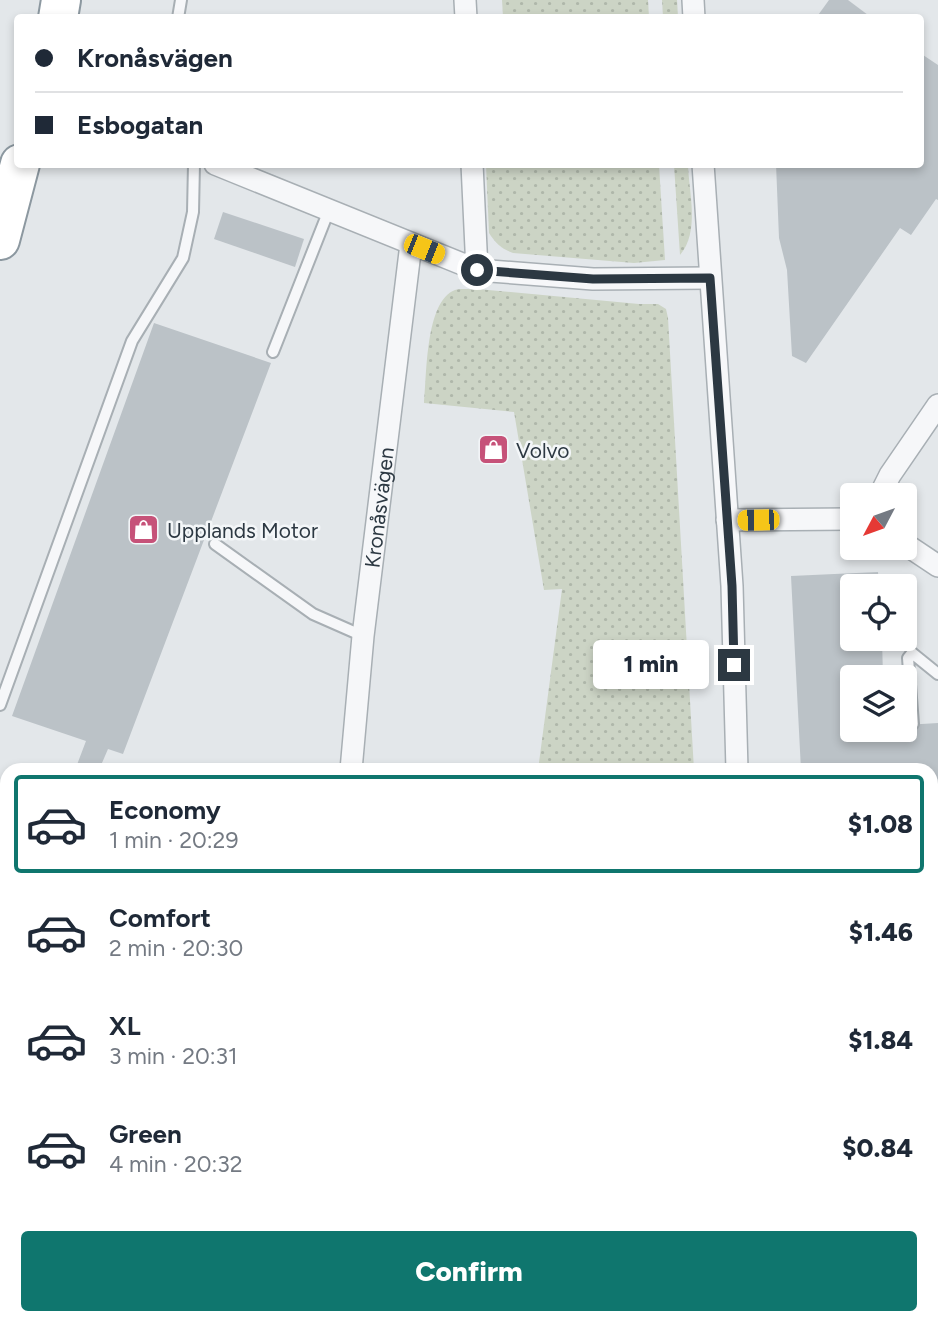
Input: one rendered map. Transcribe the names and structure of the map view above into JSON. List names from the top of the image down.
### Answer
{
  "streets": {
    "street": ["Kronåsvägen"]
  },
  "places": {
    "shop": ["Volvo", "Upplands Motor"]
  },
  "north": "bottom left",
  "page": {
    "banner": ["Kronåsvägen", "Esbogatan"],
    "bubble": "1 min",
    "list": [
      {
        "name": "Economy",
        "note": "1 min · 20:29",
        "value": "$1.08"
      },
      {
        "name": "Comfort",
        "note": "2 min · 20:30",
        "value": "$1.46"
      },
      {
        "name": "XL",
        "note": "3 min · 20:31",
        "value": "$1.84"
      },
      {
        "name": "Green",
        "note": "4 min · 20:32",
        "value": "$0.84"
      }
    ],
    "buttons": "Confirm"
  }
}
